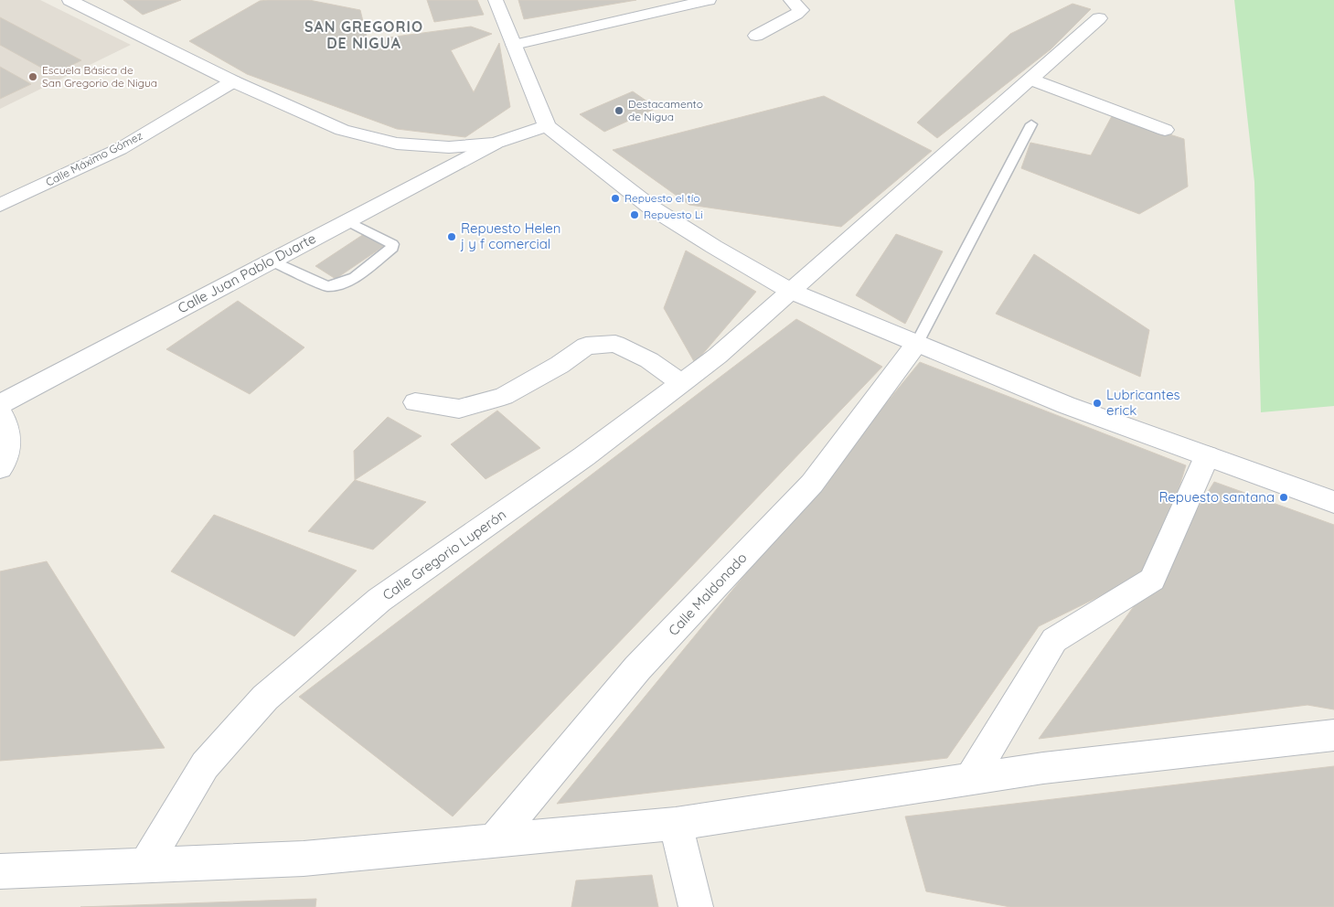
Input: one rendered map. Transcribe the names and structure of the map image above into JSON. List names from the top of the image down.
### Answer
{
  "streets": {
    "street": [
      "Calle Máximo Gómez",
      "Calle Juan Pablo Duarte",
      "Calle Gregorio Luperón",
      "Calle Maldonado"
    ]
  },
  "districts": ["SAN GREGORIO DE NIGUA"],
  "places": [
    "Escuela Básica de San Gregorio de Nigua",
    "Destacamento de Nigua",
    "Repuesto el tío",
    "Repuesto Li",
    "Repuesto Helen j y f comercial",
    "Lubricantes erick",
    "Repuesto santana"
  ]
}
